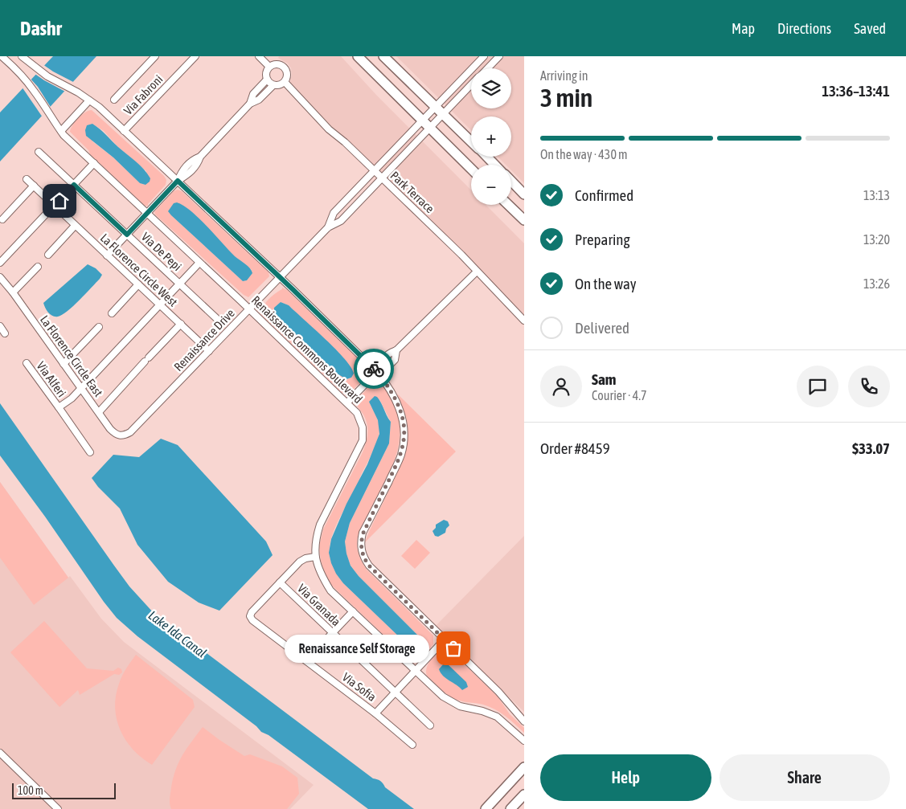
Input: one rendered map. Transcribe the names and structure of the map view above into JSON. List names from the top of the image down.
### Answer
{
  "streets": {
    "street": [
      "Via Fabroni",
      "Park Terrace",
      "Via De Pepi",
      "La Florence Circle West",
      "Renaissance Drive",
      "Renaissance Commons Boulevard",
      "La Florence Circle East",
      "Via Alferi",
      "Via Granada",
      "Via Sofia"
    ]
  },
  "crossings": [
    ["Park Terrace", "Renaissance Drive"],
    ["Via De Pepi", "Via Alferi"],
    ["La Florence Circle West", "Renaissance Drive"],
    ["La Florence Circle West", "Via Alferi"],
    ["Renaissance Drive", "Renaissance Commons Boulevard"],
    ["Renaissance Drive", "La Florence Circle East"],
    ["Renaissance Commons Boulevard", "Via Alferi"],
    ["La Florence Circle East", "Via Alferi"],
    ["Via Granada", "Via Sofia"]
  ],
  "water": ["Lake Ida Canal"],
  "places": ["Renaissance Self Storage"],
  "scale_bar": "100 m",
  "page": {
    "header": "Dashr",
    "nav": ["Map", "Directions", "Saved"],
    "heading": ["3 min", "Arriving in", "13:36–13:41"],
    "panel": [
      "Sam",
      "Courier · 4.7",
      "Order #8459",
      "$33.07"
    ],
    "map_buttons": ["+", "−"],
    "bar": "On the way · 430 m",
    "list": [
      ["Confirmed", "13:13"],
      ["Preparing", "13:20"],
      ["On the way", "13:26"],
      "Delivered"
    ],
    "bubble": "Renaissance Self Storage",
    "buttons": ["Help", "Share"],
    "scale": "100 m"
  }
}
